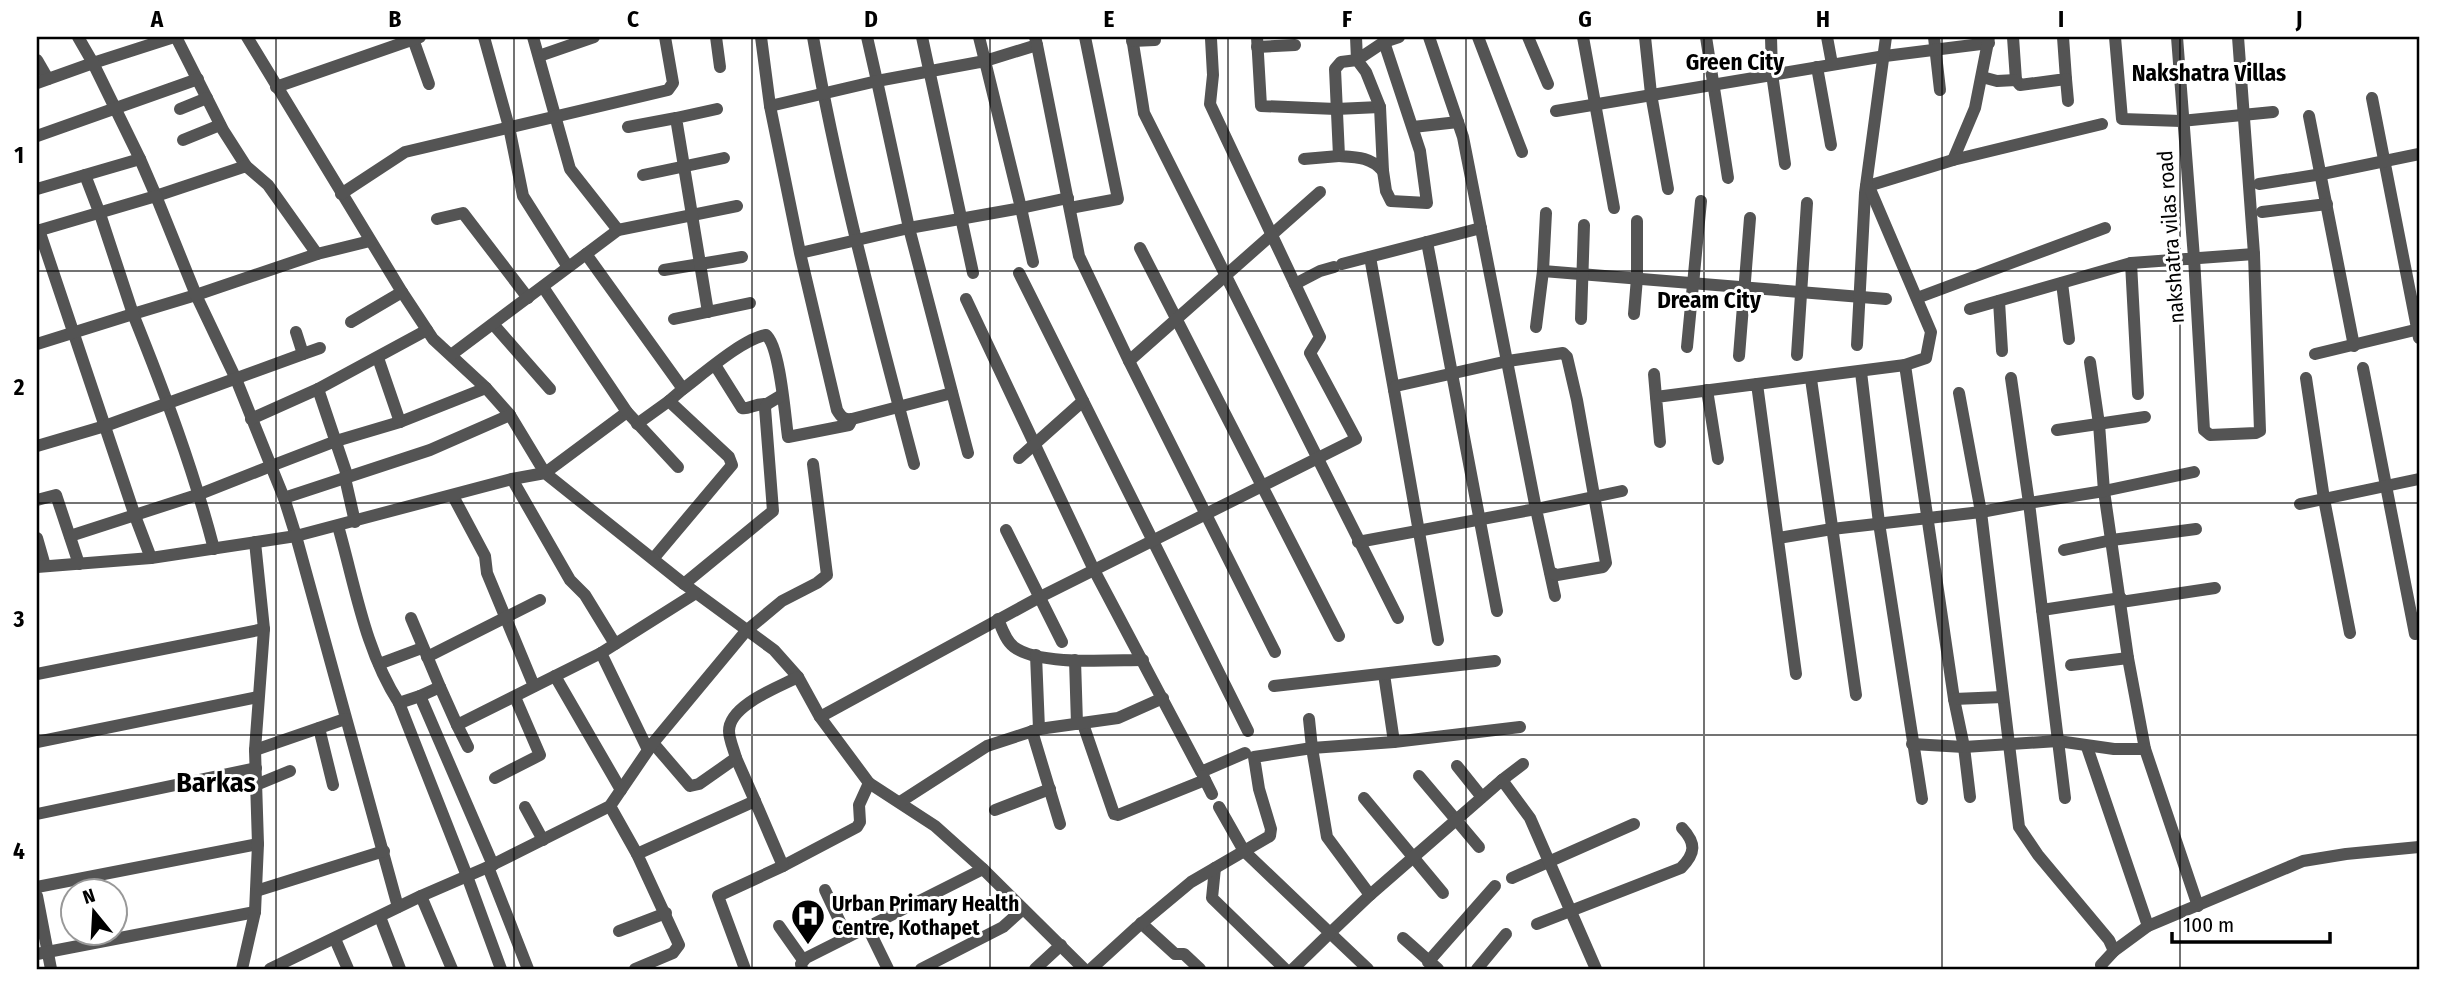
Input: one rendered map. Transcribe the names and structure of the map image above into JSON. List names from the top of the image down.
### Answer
{
  "streets": {
    "street": ["nakshatra vilas road"]
  },
  "districts": [
    "Green City",
    "Nakshatra Villas",
    "Dream City",
    "Barkas"
  ],
  "places": {
    "hospital": ["Urban Primary Health Centre, Kothapet"]
  },
  "scale_bar": "100 m",
  "north": "top",
  "grid": {
    "columns": [
      "A",
      "B",
      "C",
      "D",
      "E",
      "F",
      "G",
      "H",
      "I",
      "J"
    ],
    "rows": [
      "1",
      "2",
      "3",
      "4"
    ]
  }
}
